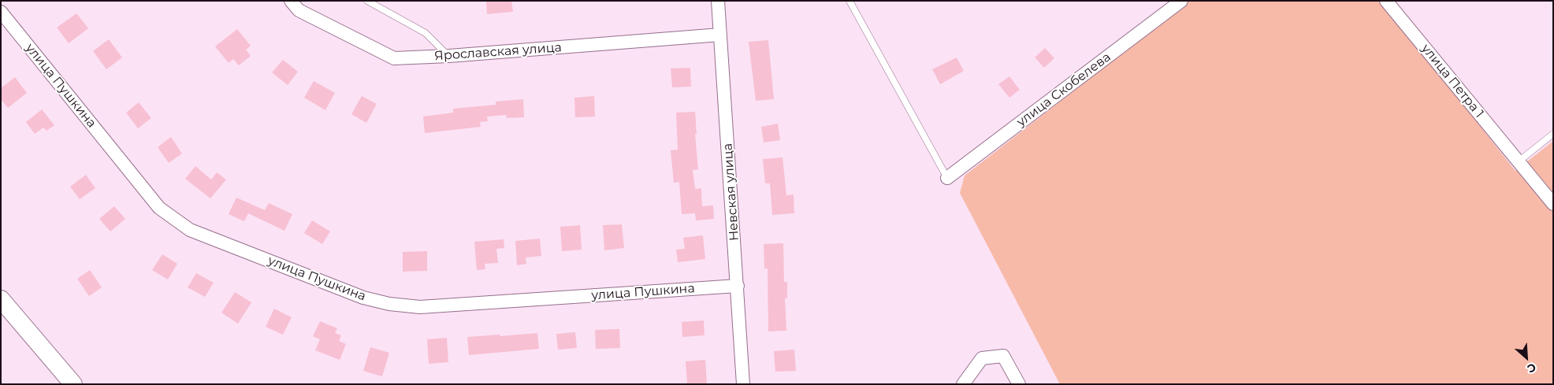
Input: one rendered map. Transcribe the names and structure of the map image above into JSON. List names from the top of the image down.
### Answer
{
  "streets": {
    "street": [
      "Ярославская улица",
      "улица Петра 1",
      "улица Пушкина",
      "улица Скобелева",
      "Невская улица"
    ]
  },
  "crossings": [
    ["Ярославская улица", "Невская улица"],
    ["улица Пушкина", "Невская улица"]
  ],
  "north": "bottom right"
}
